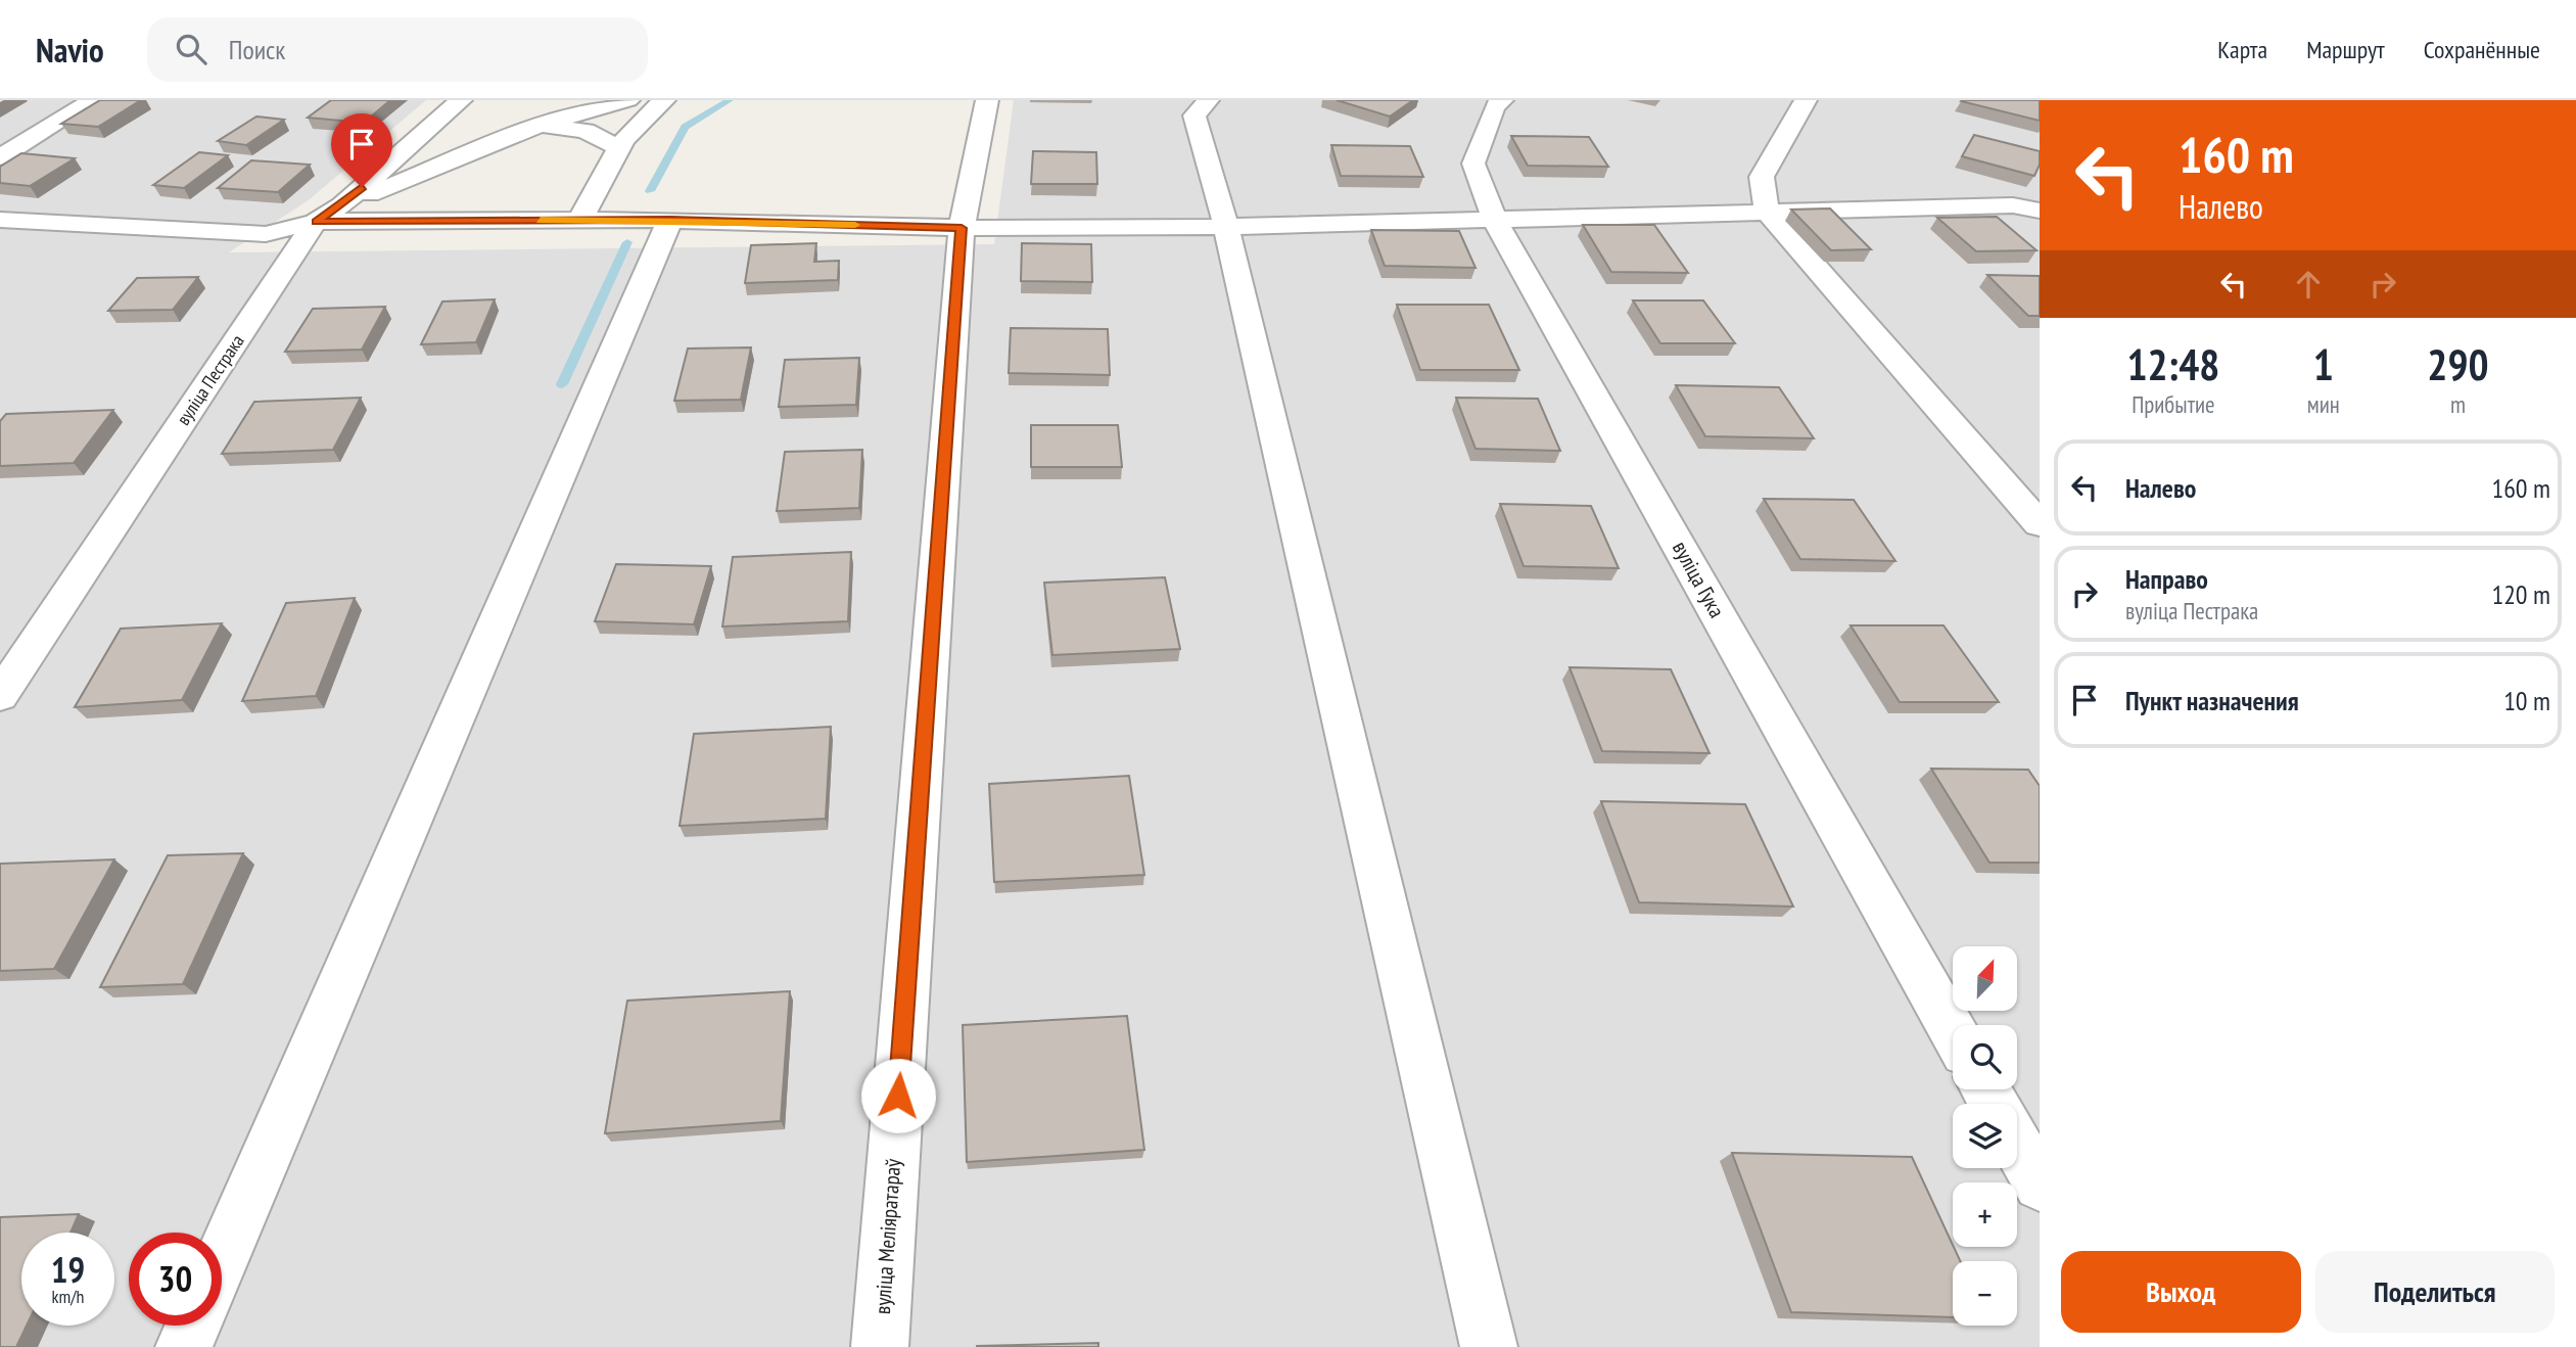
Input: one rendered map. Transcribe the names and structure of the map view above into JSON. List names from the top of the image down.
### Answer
{
  "streets": {
    "street": ["вуліца Пестрака", "вуліца Гука", "вуліца Меліяратараў"]
  },
  "north": "top right",
  "page": {
    "header": "Navio",
    "search": "Поиск",
    "nav": ["Карта", "Маршрут", "Сохранённые"],
    "turn": ["160 m", "Налево"],
    "eta": [
      "12:48",
      "Прибытие",
      "1",
      "мин",
      "290",
      "m"
    ],
    "list": [
      {
        "name": "Налево",
        "value": "160 m"
      },
      {
        "name": "Направо",
        "note": "вуліца Пестрака",
        "value": "120 m"
      },
      {
        "name": "Пункт назначения",
        "value": "10 m"
      }
    ],
    "map_buttons": ["+", "−"],
    "speed": "19 km/h",
    "limit": "30",
    "buttons": ["Выход", "Поделиться"]
  }
}
